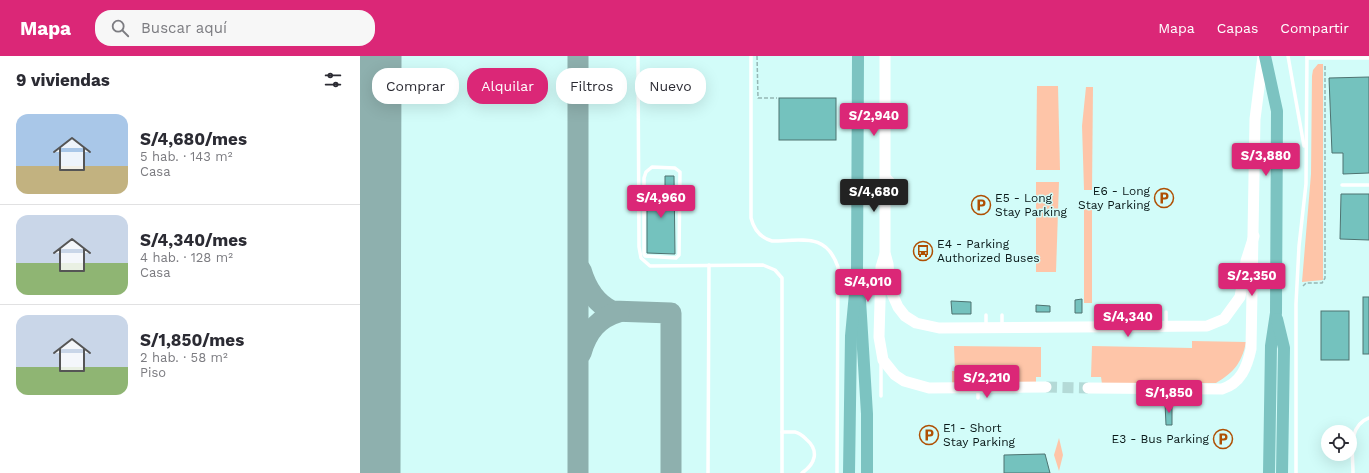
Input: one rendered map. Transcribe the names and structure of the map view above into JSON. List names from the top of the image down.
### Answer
{
  "places": {
    "parking": [
      "E6 - Long Stay Parking",
      "E5 - Long Stay Parking",
      "E1 - Short Stay Parking",
      "E3 - Bus Parking"
    ],
    "bus stop": ["E4 - Parking Authorized Buses"]
  },
  "page": {
    "header": "Mapa",
    "search": "Buscar aquí",
    "nav": ["Mapa", "Capas", "Compartir"],
    "heading": "9 viviendas",
    "chip": [
      "Comprar",
      "Alquilar",
      "Filtros",
      "Nuevo"
    ],
    "price": [
      "S/2,940",
      "S/3,880",
      "S/4,680",
      "S/4,960",
      "S/2,350",
      "S/4,010",
      "S/4,340",
      "S/2,210",
      "S/1,850"
    ],
    "list": [
      {
        "name": "S/4,680/mes",
        "note": "5 hab. · 143 m² · Casa"
      },
      {
        "name": "S/4,340/mes",
        "note": "4 hab. · 128 m² · Casa"
      },
      {
        "name": "S/1,850/mes",
        "note": "2 hab. · 58 m² · Piso"
      }
    ]
  }
}
